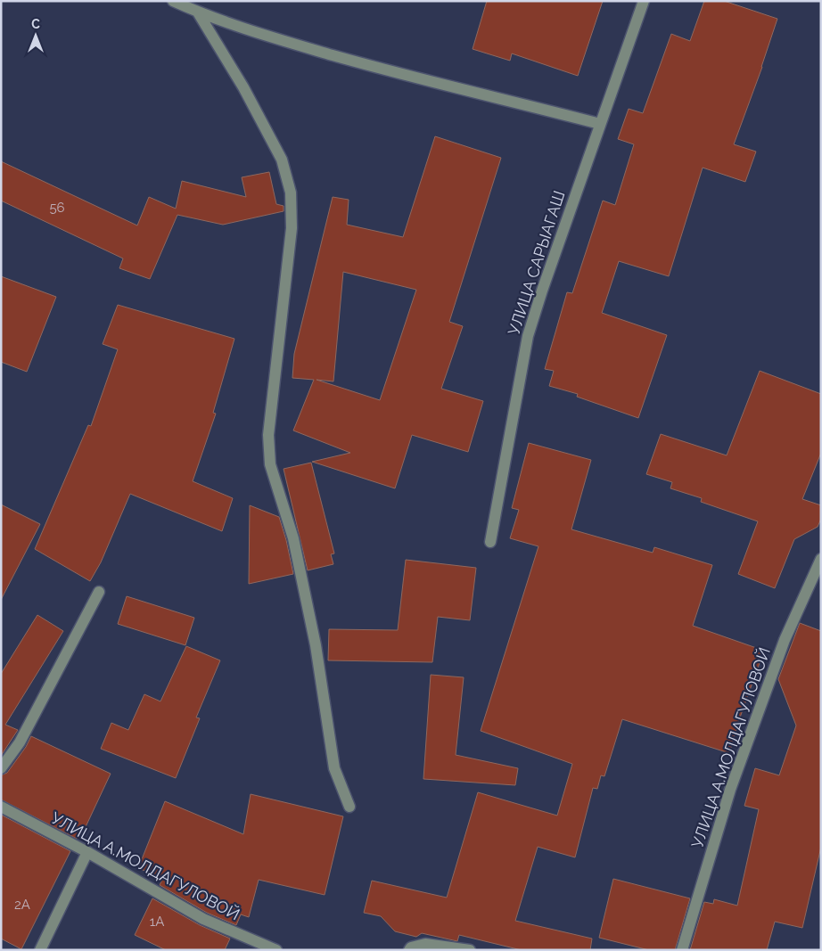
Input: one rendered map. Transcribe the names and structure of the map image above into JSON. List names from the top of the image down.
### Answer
{
  "streets": {
    "street": ["УЛИЦА САРЫАГАШ", "УЛИЦА А.МОЛДАГУЛОВОЙ"]
  },
  "house_numbers": ["56", "2А", "1А"],
  "north": "top"
}
